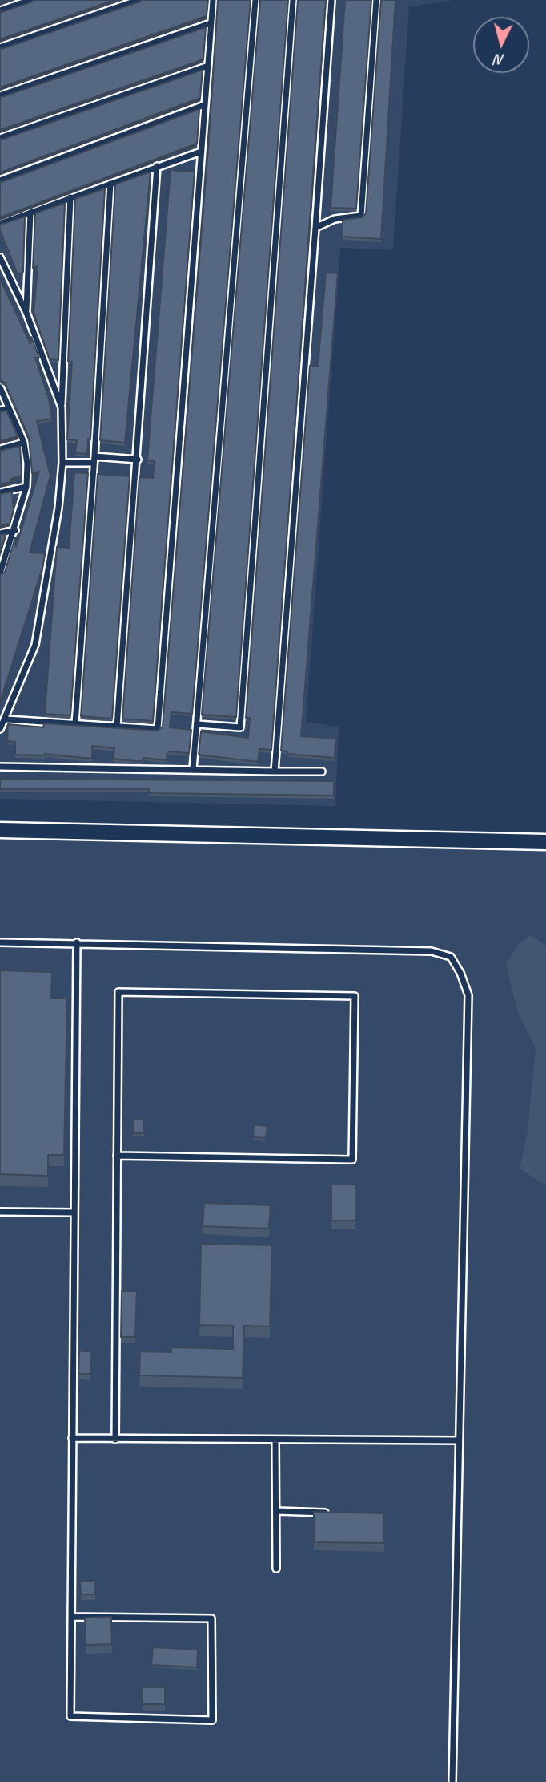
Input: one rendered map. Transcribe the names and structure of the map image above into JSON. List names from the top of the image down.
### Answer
{
  "north": "bottom"
}
